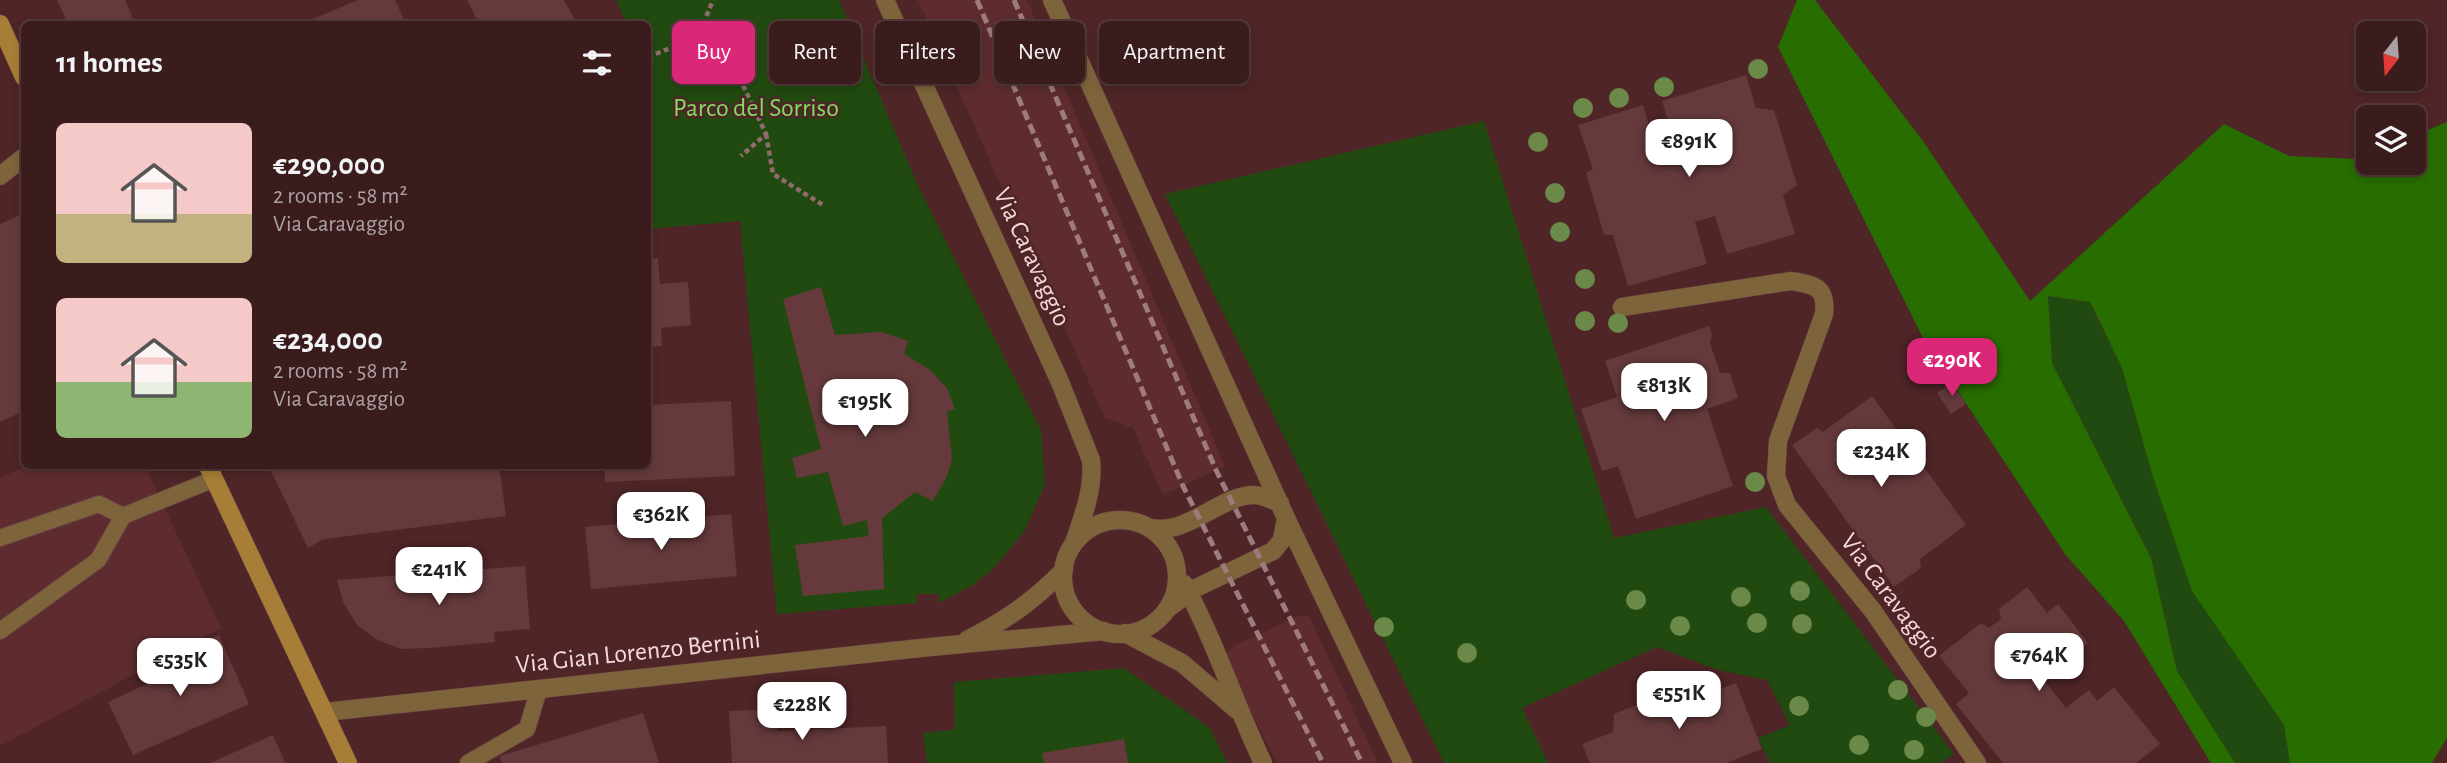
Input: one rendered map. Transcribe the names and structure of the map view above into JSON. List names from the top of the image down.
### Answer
{
  "streets": {
    "street": ["Via Caravaggio", "Via Gian Lorenzo Bernini"]
  },
  "crossings": [
    ["Via Caravaggio", "Via Gian Lorenzo Bernini"]
  ],
  "parks": ["Parco del Sorriso"],
  "north": "bottom",
  "page": {
    "chip": [
      "Buy",
      "Rent",
      "Filters",
      "New",
      "Apartment"
    ],
    "heading": "11 homes",
    "list": [
      {
        "name": "€290,000",
        "note": "2 rooms · 58 m² · Via Caravaggio"
      },
      {
        "name": "€234,000",
        "note": "2 rooms · 58 m² · Via Caravaggio"
      }
    ],
    "price": [
      "€891K",
      "€290K",
      "€813K",
      "€195K",
      "€234K",
      "€362K",
      "€241K",
      "€764K",
      "€535K",
      "€551K",
      "€228K"
    ]
  }
}
